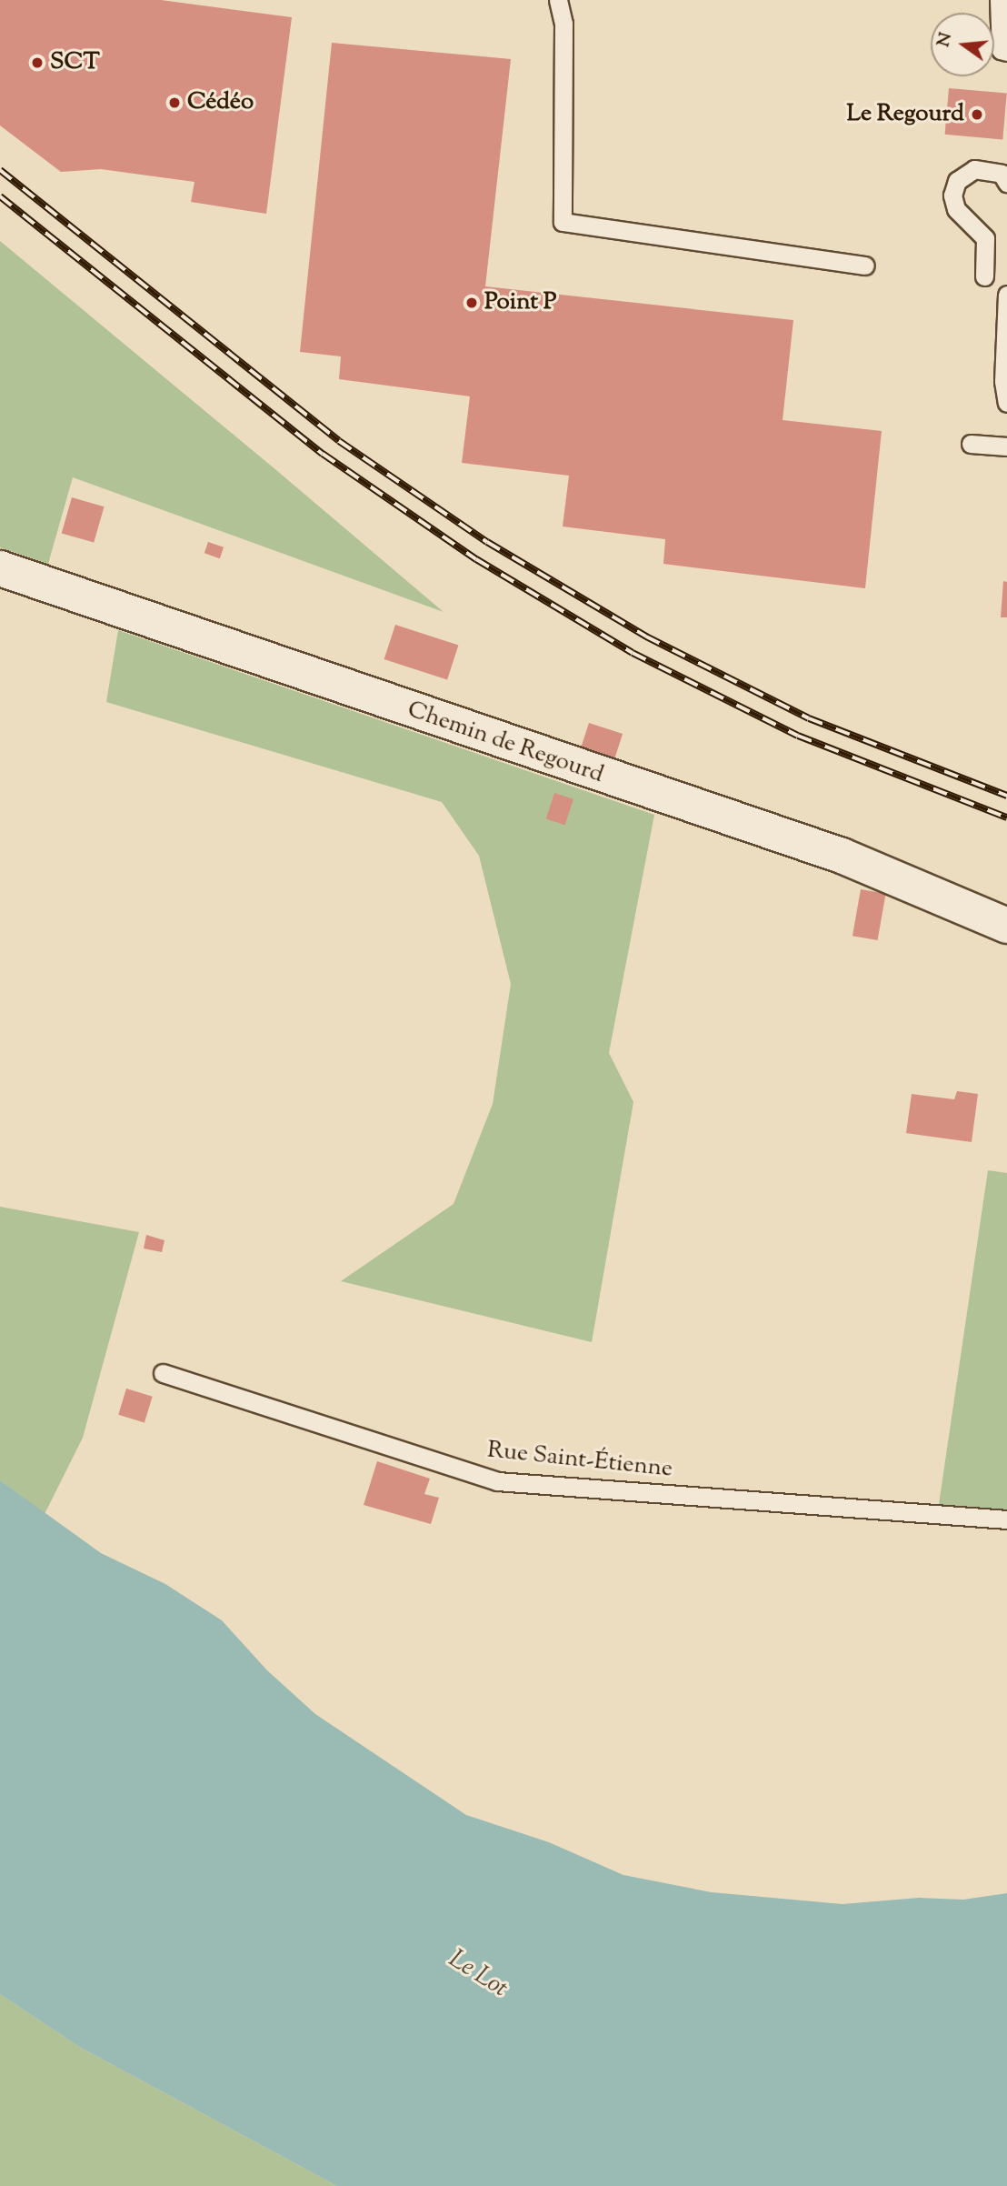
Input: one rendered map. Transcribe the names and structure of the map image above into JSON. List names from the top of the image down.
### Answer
{
  "streets": {
    "street": ["Chemin de Regourd"],
    "lane": ["Rue Saint-Étienne"]
  },
  "water": ["Le Lot"],
  "places": [
    "SCT",
    "Cédéo",
    "Le Regourd",
    "Point P"
  ],
  "north": "left"
}
